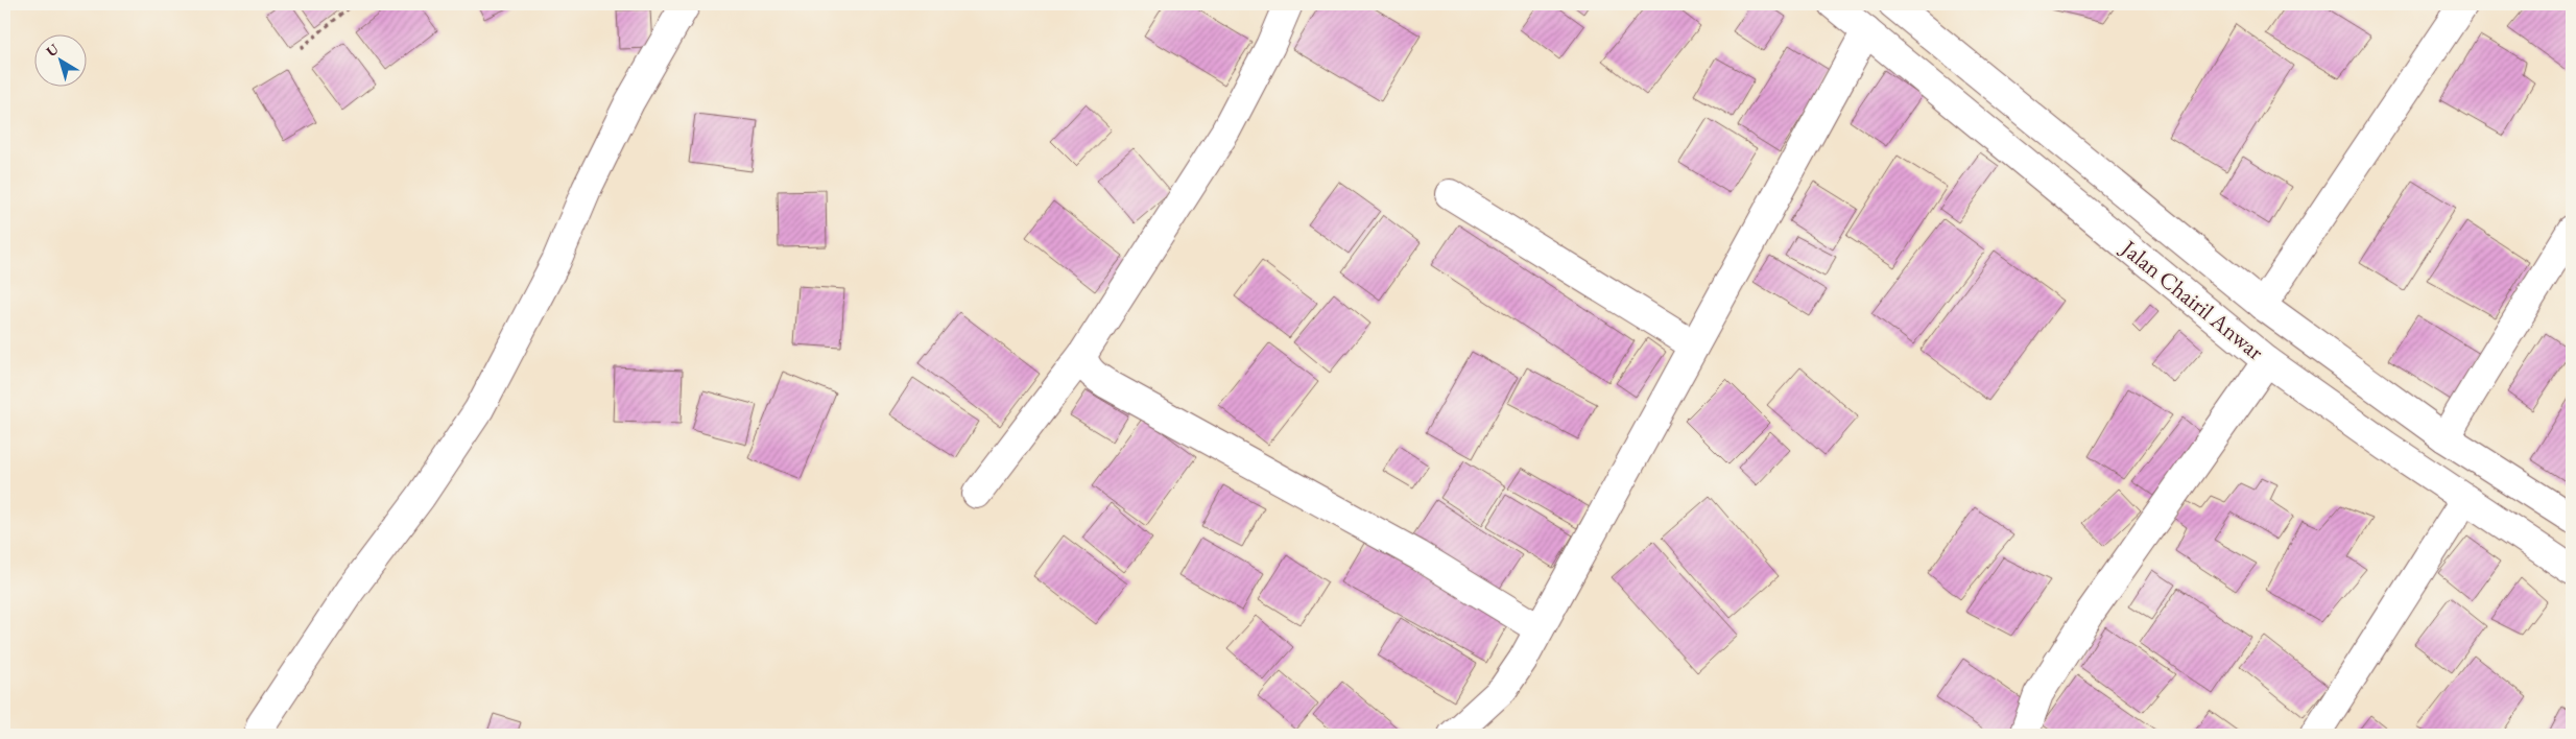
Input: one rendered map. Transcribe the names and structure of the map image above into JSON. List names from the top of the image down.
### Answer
{
  "streets": {
    "street": ["Jalan Chairil Anwar"]
  },
  "north": "top left"
}
